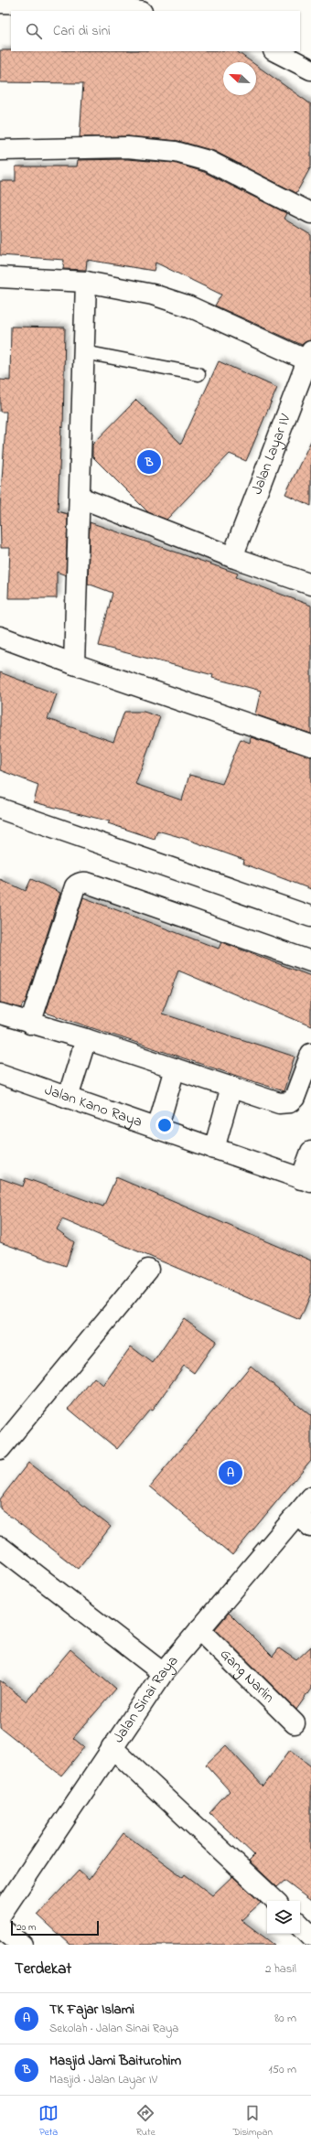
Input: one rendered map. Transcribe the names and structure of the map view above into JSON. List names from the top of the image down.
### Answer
{
  "streets": {
    "street": [
      "Jalan Layar IV",
      "Jalan Kano Raya",
      "Gang Narlin",
      "Jalan Sinai Raya"
    ]
  },
  "crossings": [
    ["Gang Narlin", "Jalan Sinai Raya"]
  ],
  "scale_bar": "20 m",
  "north": "top left",
  "page": {
    "search": "Cari di sini",
    "pins": ["B", "A"],
    "scale": "20 m",
    "heading": ["Terdekat", "2 hasil"],
    "list": [
      {
        "mark": "A",
        "name": "TK Fajar Islami",
        "note": "Sekolah · Jalan Sinai Raya",
        "value": "80 m"
      },
      {
        "mark": "B",
        "name": "Masjid Jami Baiturohim",
        "note": "Masjid · Jalan Layar IV",
        "value": "150 m"
      }
    ],
    "nav": ["Peta", "Rute", "Disimpan"]
  }
}
